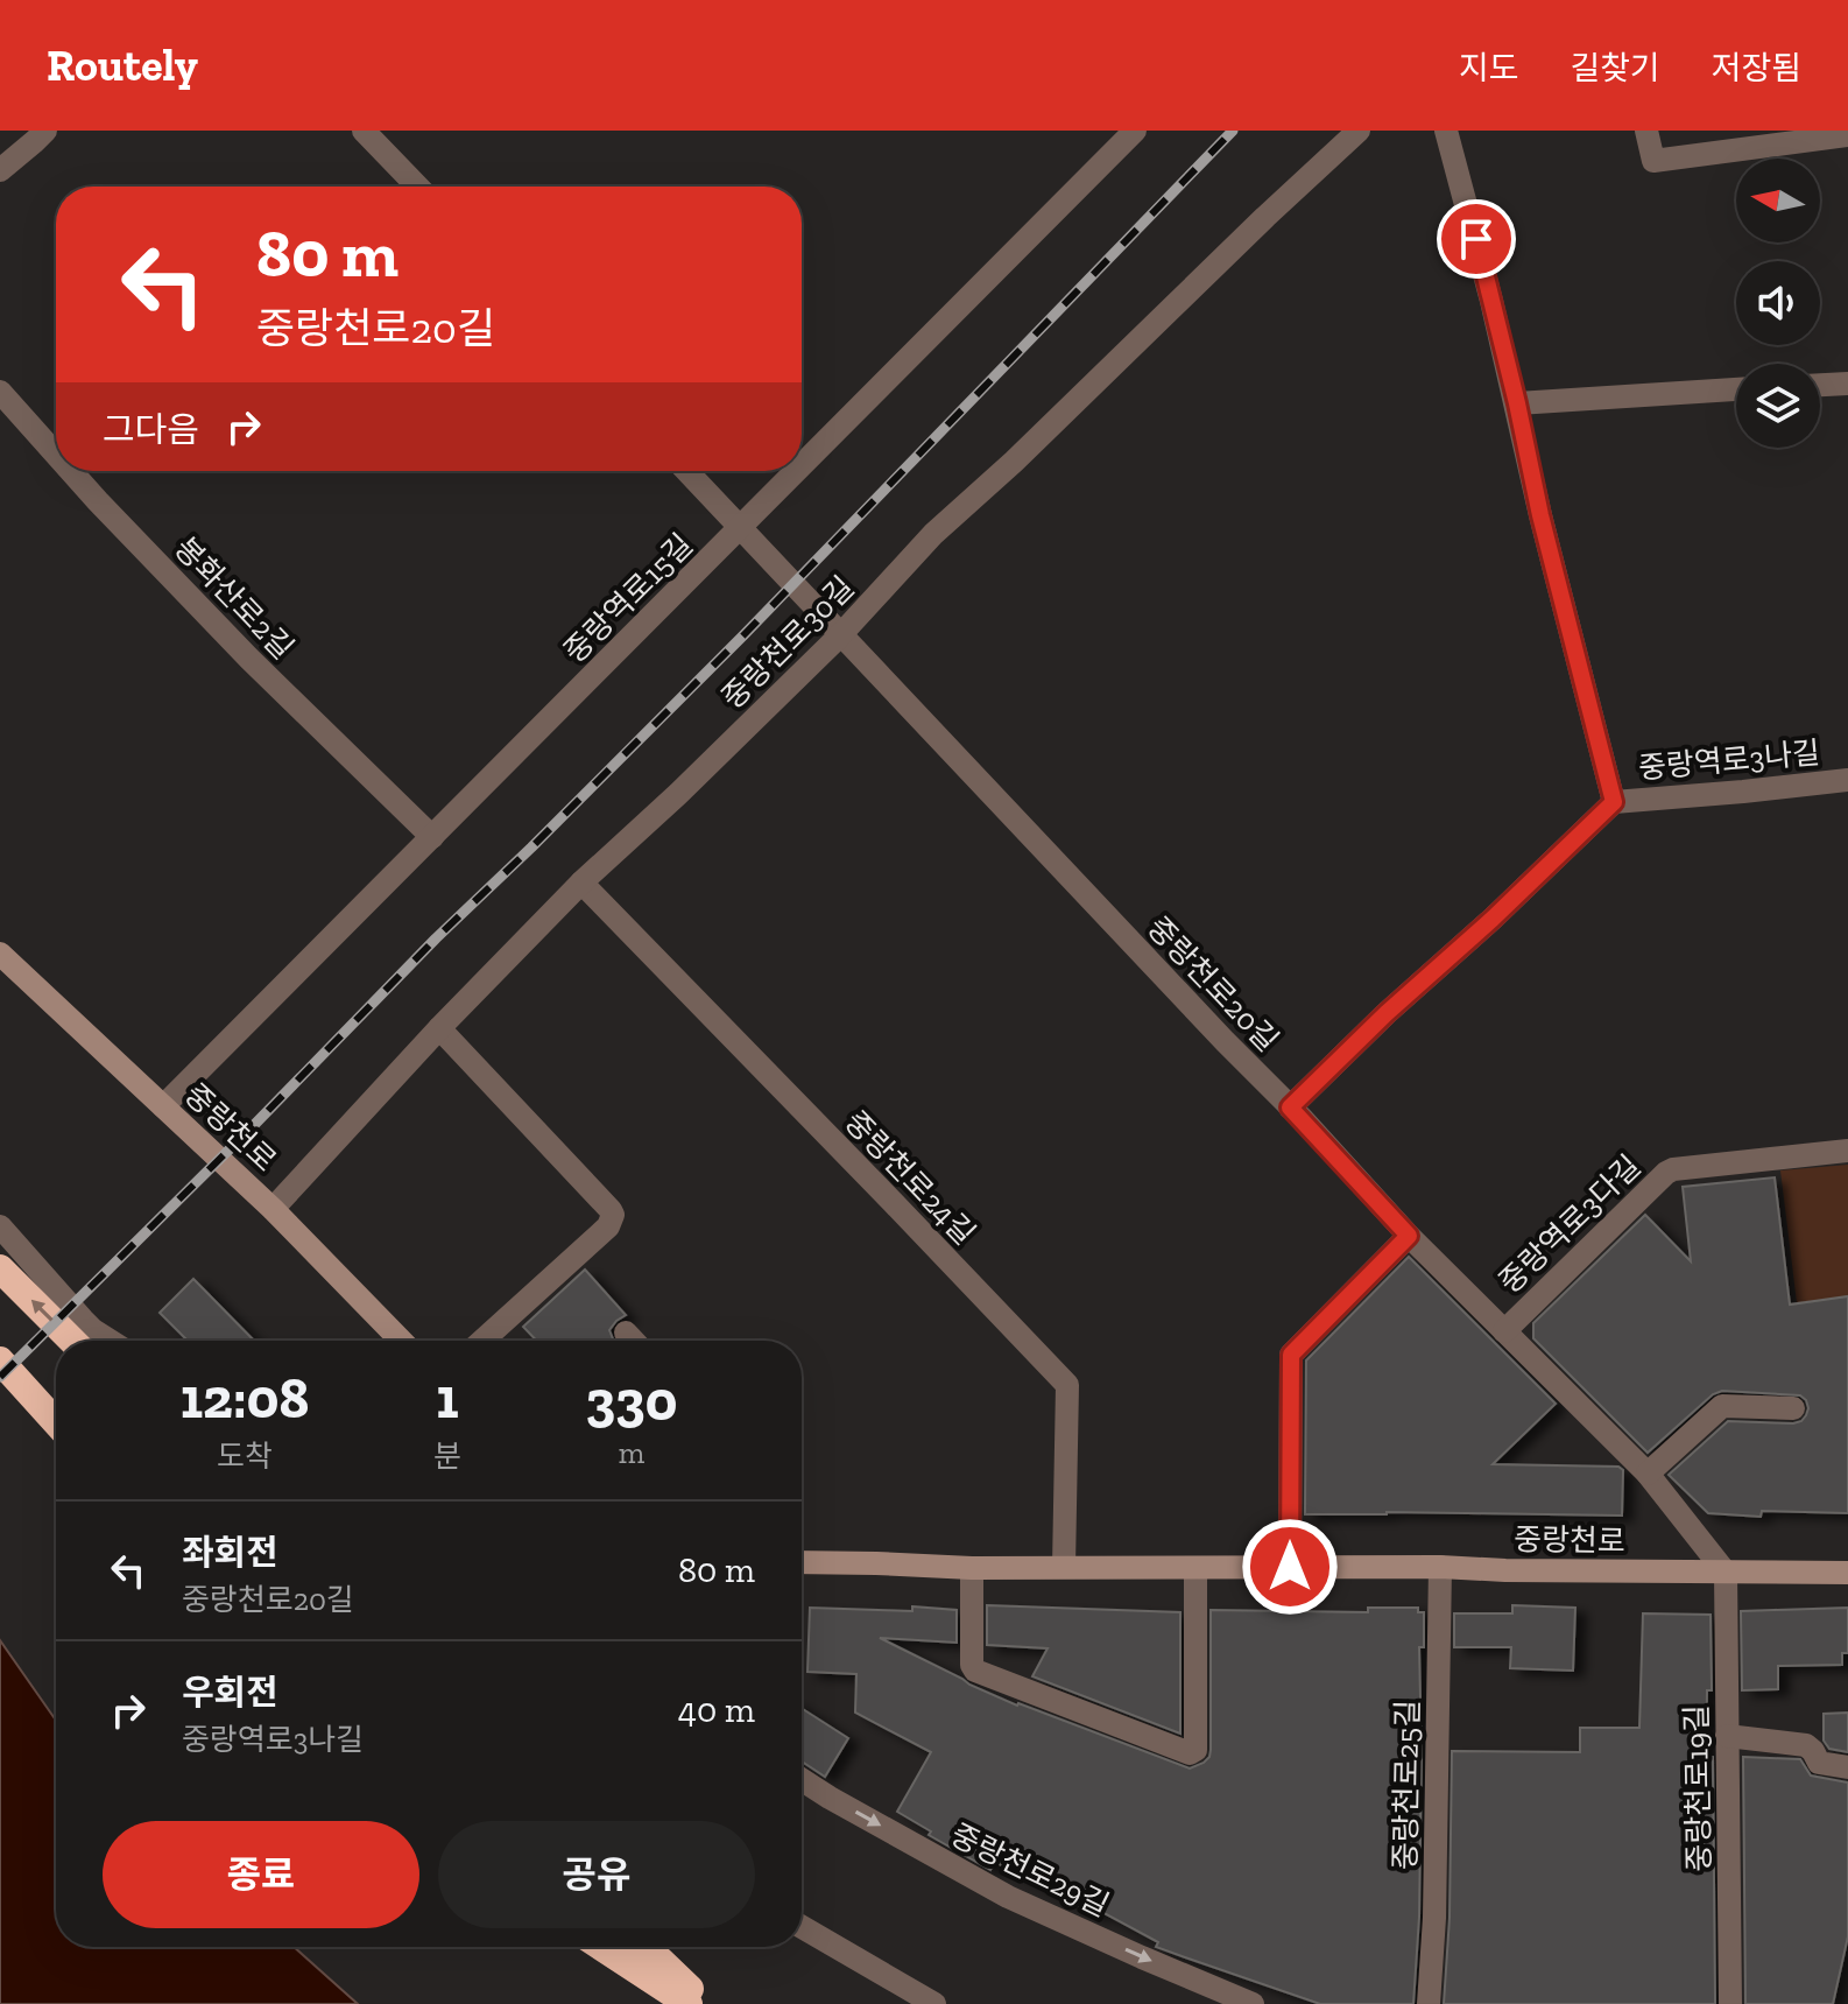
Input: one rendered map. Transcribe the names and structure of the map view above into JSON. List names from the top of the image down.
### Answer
{
  "streets": {
    "main road": ["중랑천로"],
    "street": [
      "봉화산로2길",
      "중랑역로15길",
      "중랑천로30길",
      "중랑역로3나길",
      "중랑천로20길",
      "중랑천로24길",
      "중랑역로3다길",
      "중랑천로25길",
      "중랑천로19길",
      "중랑천로29길"
    ]
  },
  "crossings": [
    ["봉화산로2길", "중랑역로15길"],
    ["중랑역로15길", "중랑천로20길"],
    ["중랑역로15길", "중랑천로"],
    ["중랑천로30길", "중랑천로20길"],
    ["중랑천로30길", "중랑천로"],
    ["중랑천로30길", "중랑천로24길"],
    ["중랑역로3나길", "중랑천로20길"],
    ["중랑천로20길", "중랑천로"],
    ["중랑천로20길", "중랑역로3다길"],
    ["중랑천로20길", "중랑천로19길"],
    ["중랑천로", "중랑천로24길"],
    ["중랑천로", "중랑천로25길"],
    ["중랑천로", "중랑천로19길"]
  ],
  "north": "left",
  "page": {
    "header": "Routely",
    "nav": ["지도", "길찾기", "저장됨"],
    "turn": ["80 m", "중랑천로20길"],
    "then": "그다음",
    "eta": [
      "12:08",
      "도착",
      "1",
      "분",
      "330",
      "m"
    ],
    "list": [
      {
        "name": "좌회전",
        "note": "중랑천로20길",
        "value": "80 m"
      },
      {
        "name": "우회전",
        "note": "중랑역로3나길",
        "value": "40 m"
      }
    ],
    "buttons": ["종료", "공유"]
  }
}
